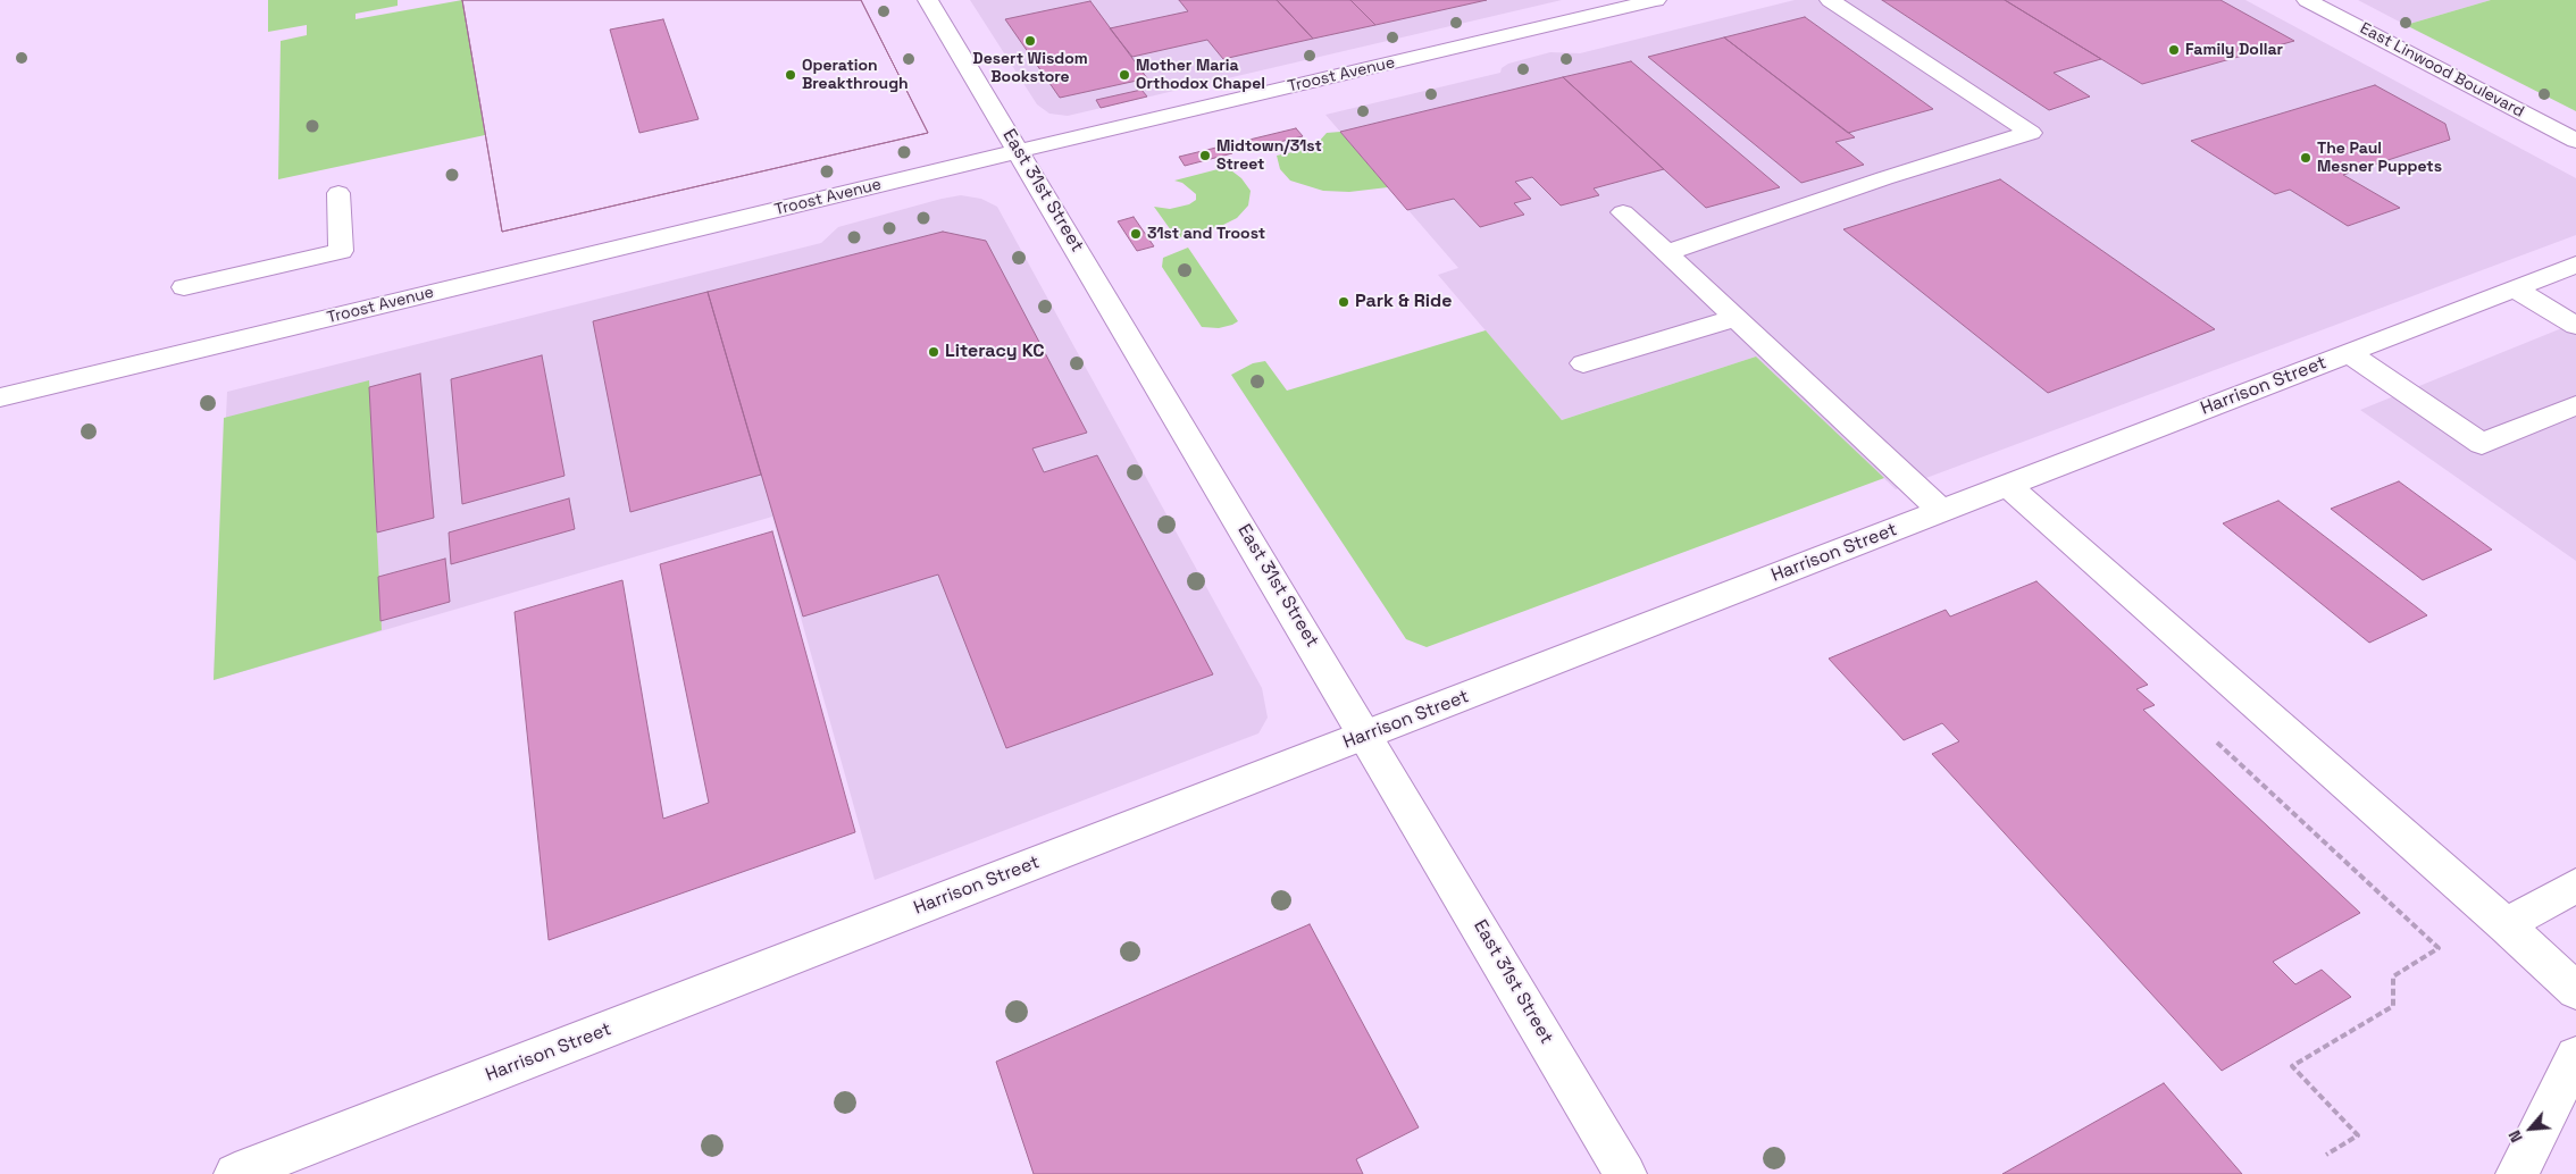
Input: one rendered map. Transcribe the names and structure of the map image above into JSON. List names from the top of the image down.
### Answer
{
  "streets": {
    "main road": [
      "East Linwood Boulevard",
      "Troost Avenue",
      "East 31st Street",
      "Harrison Street"
    ]
  },
  "crossings": [
    ["Troost Avenue", "East 31st Street"],
    ["East 31st Street", "Harrison Street"]
  ],
  "places": [
    "Desert Wisdom Bookstore",
    "Family Dollar",
    "Operation Breakthrough",
    "Mother Maria Orthodox Chapel",
    "Midtown/31st Street",
    "The Paul Mesner Puppets",
    "31st and Troost",
    "Park & Ride",
    "Literacy KC"
  ],
  "north": "bottom left"
}
